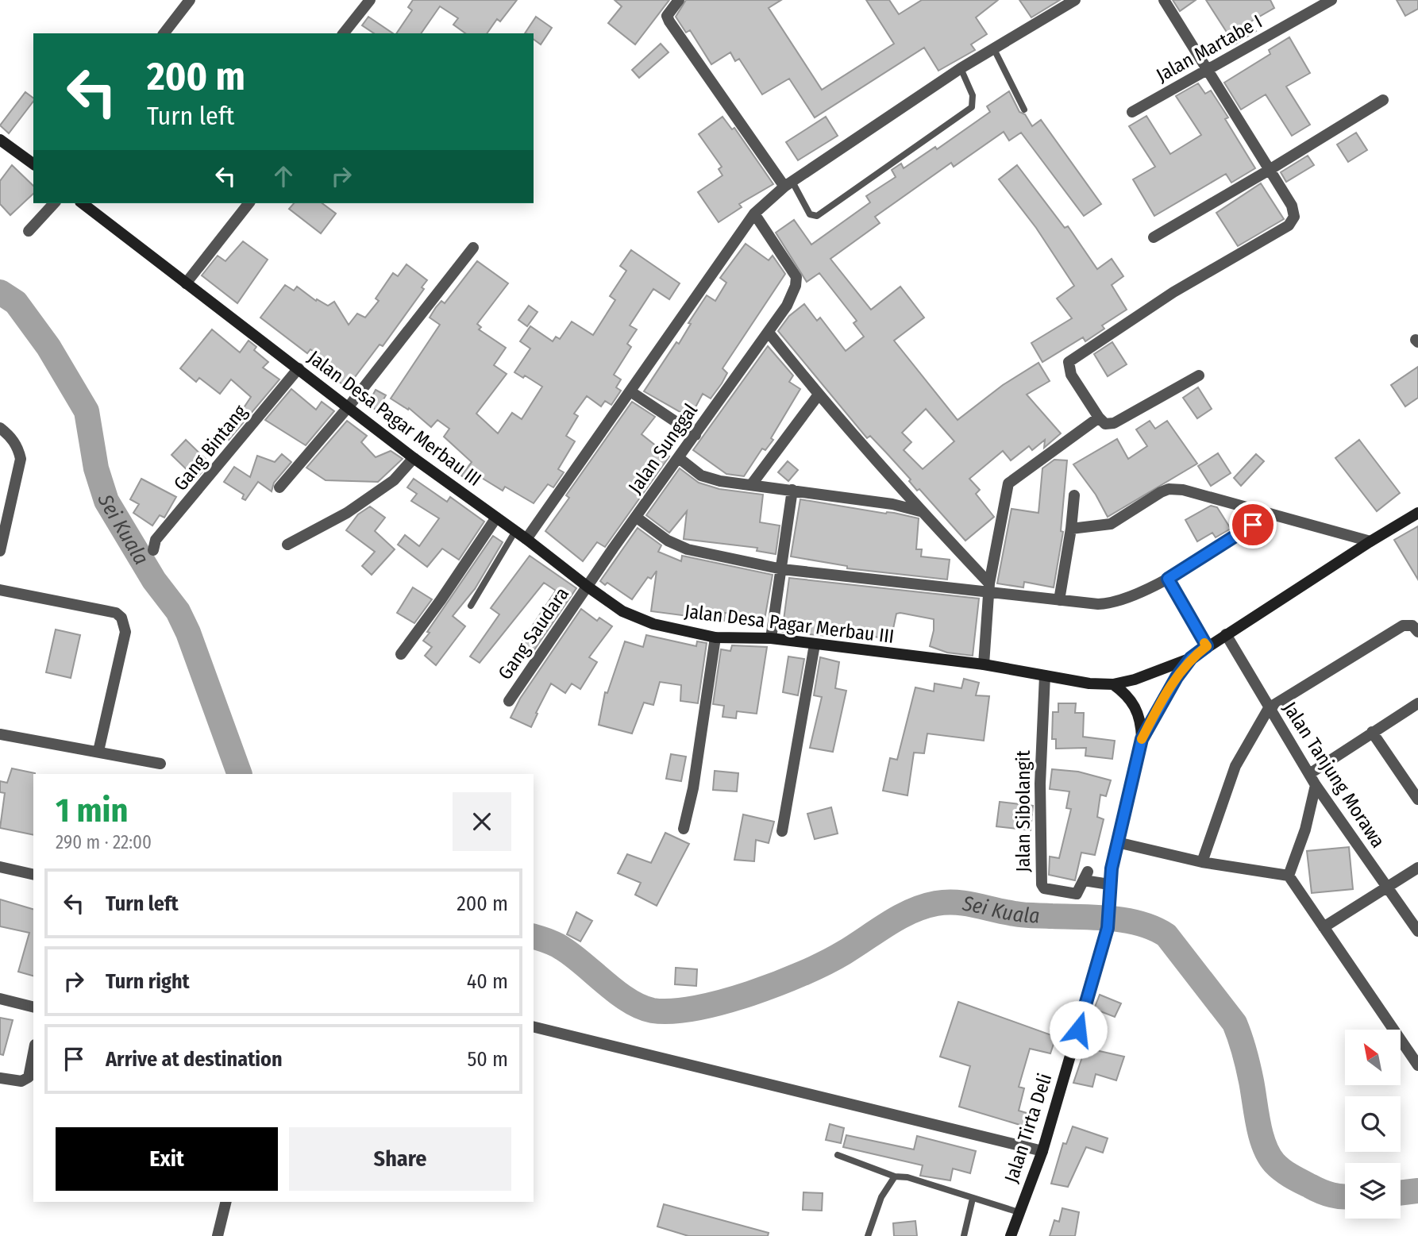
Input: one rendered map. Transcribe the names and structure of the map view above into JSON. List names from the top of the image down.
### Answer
{
  "streets": {
    "street": [
      "Jalan Martabe I",
      "Jalan Desa Pagar Merbau III",
      "Gang Bintang",
      "Jalan Sunggal",
      "Gang Saudara",
      "Jalan Tanjung Morawa",
      "Jalan Sibolangit",
      "Jalan Tirta Deli"
    ]
  },
  "crossings": [
    ["Jalan Desa Pagar Merbau III", "Gang Bintang"],
    ["Jalan Desa Pagar Merbau III", "Jalan Sunggal"],
    ["Jalan Desa Pagar Merbau III", "Gang Saudara"],
    ["Jalan Desa Pagar Merbau III", "Jalan Tanjung Morawa"],
    ["Jalan Desa Pagar Merbau III", "Jalan Sibolangit"],
    ["Jalan Desa Pagar Merbau III", "Jalan Tirta Deli"],
    ["Jalan Sunggal", "Gang Saudara"],
    ["Jalan Sibolangit", "Jalan Tirta Deli"]
  ],
  "water": ["Sei Kuala"],
  "north": "top left",
  "page": {
    "turn": ["200 m", "Turn left"],
    "heading": ["1 min", "290 m · 22:00"],
    "list": [
      {
        "name": "Turn left",
        "value": "200 m"
      },
      {
        "name": "Turn right",
        "value": "40 m"
      },
      {
        "name": "Arrive at destination",
        "value": "50 m"
      }
    ],
    "buttons": ["Exit", "Share"]
  }
}
